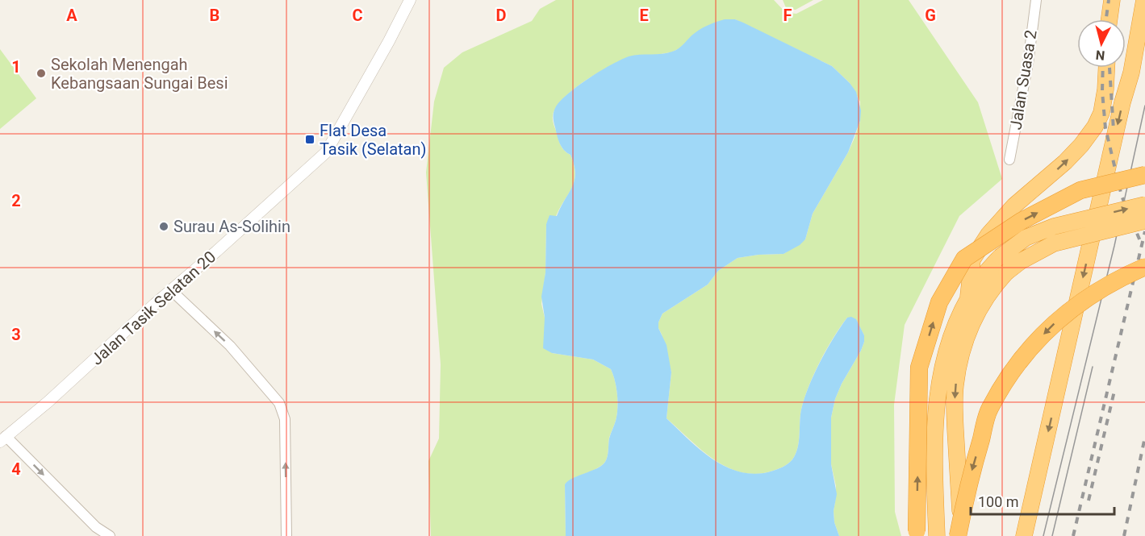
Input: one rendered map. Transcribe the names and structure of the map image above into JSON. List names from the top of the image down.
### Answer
{
  "streets": {
    "street": ["Jalan Suasa 2", "Jalan Tasik Selatan 20"]
  },
  "places": {
    "other": ["Sekolah Menengah Kebangsaan Sungai Besi", "Surau As-Solihin"],
    "transit": ["Flat Desa Tasik (Selatan)"]
  },
  "scale_bar": "100 m",
  "north": "bottom",
  "grid": {
    "columns": [
      "A",
      "B",
      "C",
      "D",
      "E",
      "F",
      "G"
    ],
    "rows": [
      "1",
      "2",
      "3",
      "4"
    ]
  }
}
